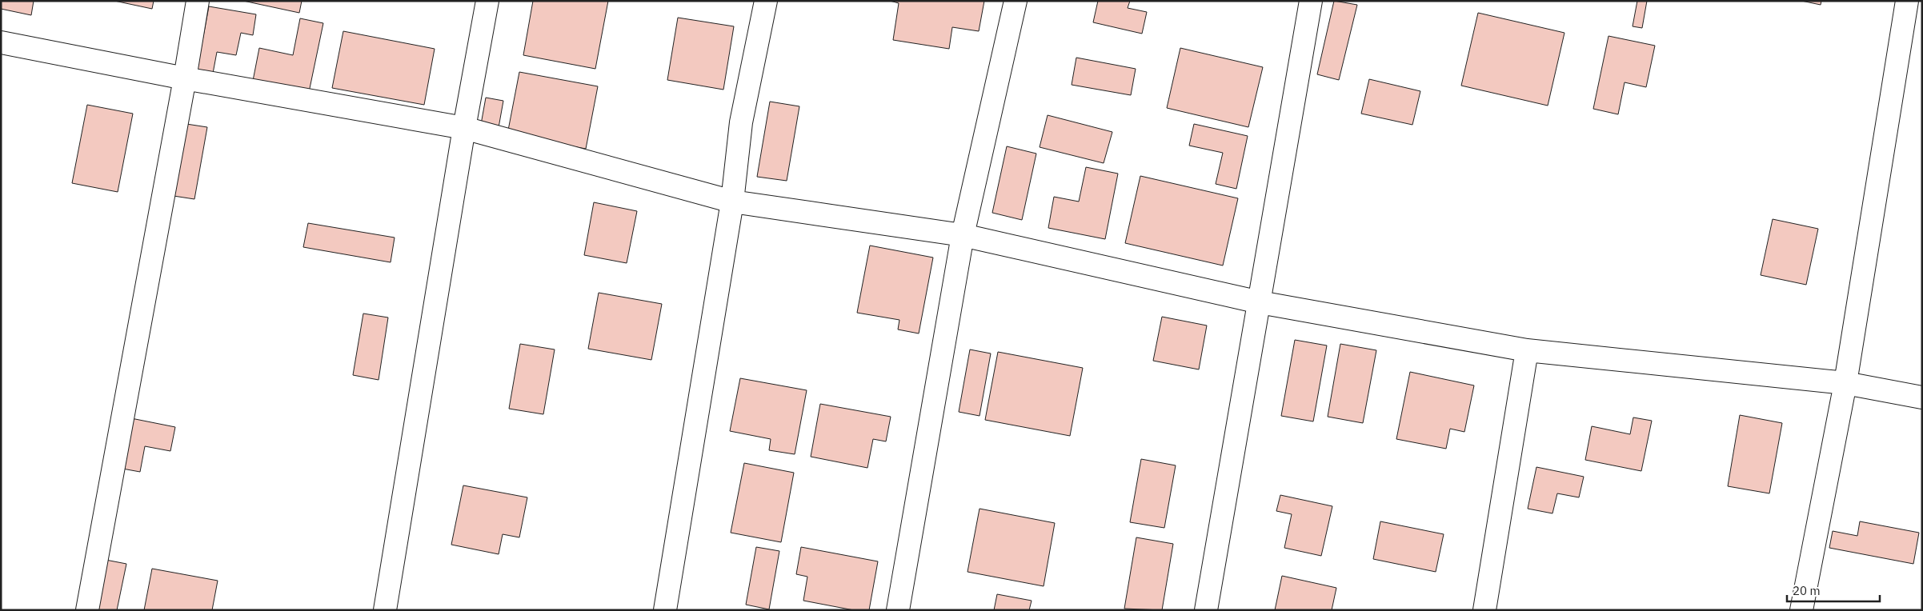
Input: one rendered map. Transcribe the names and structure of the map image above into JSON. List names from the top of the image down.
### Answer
{
  "scale_bar": "20 m"
}
